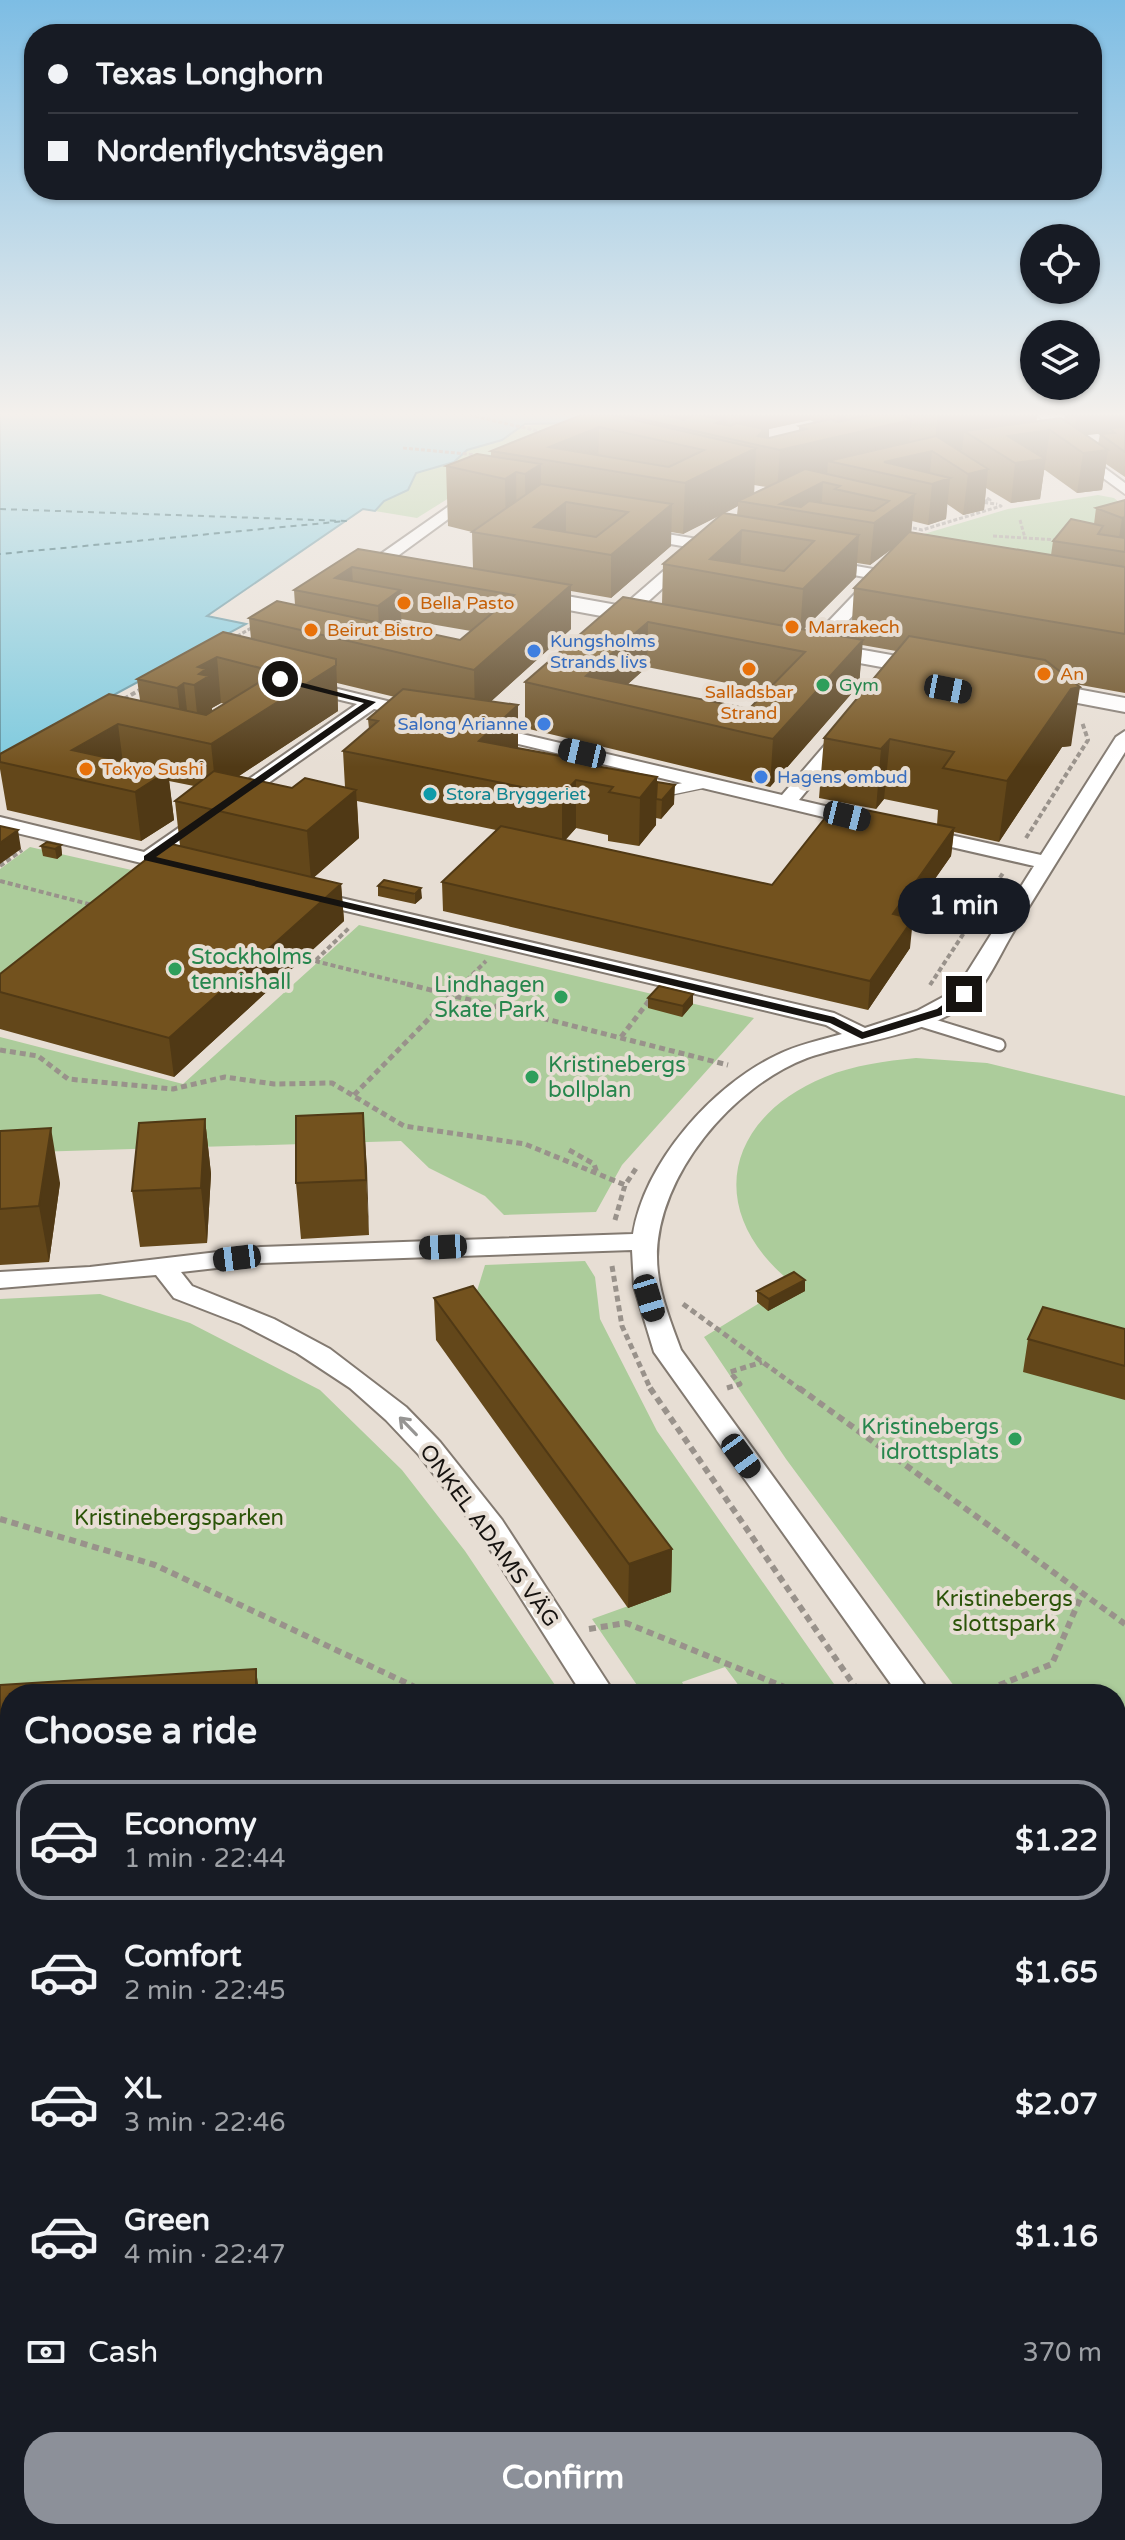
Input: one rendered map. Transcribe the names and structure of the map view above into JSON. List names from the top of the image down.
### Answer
{
  "streets": {
    "street": ["ONKEL ADAMS VÄG"]
  },
  "one_way": ["ONKEL ADAMS VÄG"],
  "parks": ["Kristinebergsparken", "Kristinebergs slottspark"],
  "places": [
    "Bella Pasto",
    "Marrakech",
    "Beirut Bistro",
    "Kungsholms Strands livs",
    "Salladsbar Strand",
    "An",
    "Gym",
    "Salong Arianne",
    "Tokyo Sushi",
    "Hagens ombud",
    "Stora Bryggeriet",
    "Stockholms tennishall",
    "Lindhagen Skate Park",
    "Kristinebergs bollplan",
    "Kristinebergs idrottsplats"
  ],
  "page": {
    "banner": ["Texas Longhorn", "Nordenflychtsvägen"],
    "bubble": "1 min",
    "heading": "Choose a ride",
    "list": [
      {
        "name": "Economy",
        "note": "1 min · 22:44",
        "value": "$1.22"
      },
      {
        "name": "Comfort",
        "note": "2 min · 22:45",
        "value": "$1.65"
      },
      {
        "name": "XL",
        "note": "3 min · 22:46",
        "value": "$2.07"
      },
      {
        "name": "Green",
        "note": "4 min · 22:47",
        "value": "$1.16"
      }
    ],
    "pay": ["Cash", "370 m"],
    "buttons": "Confirm"
  }
}
